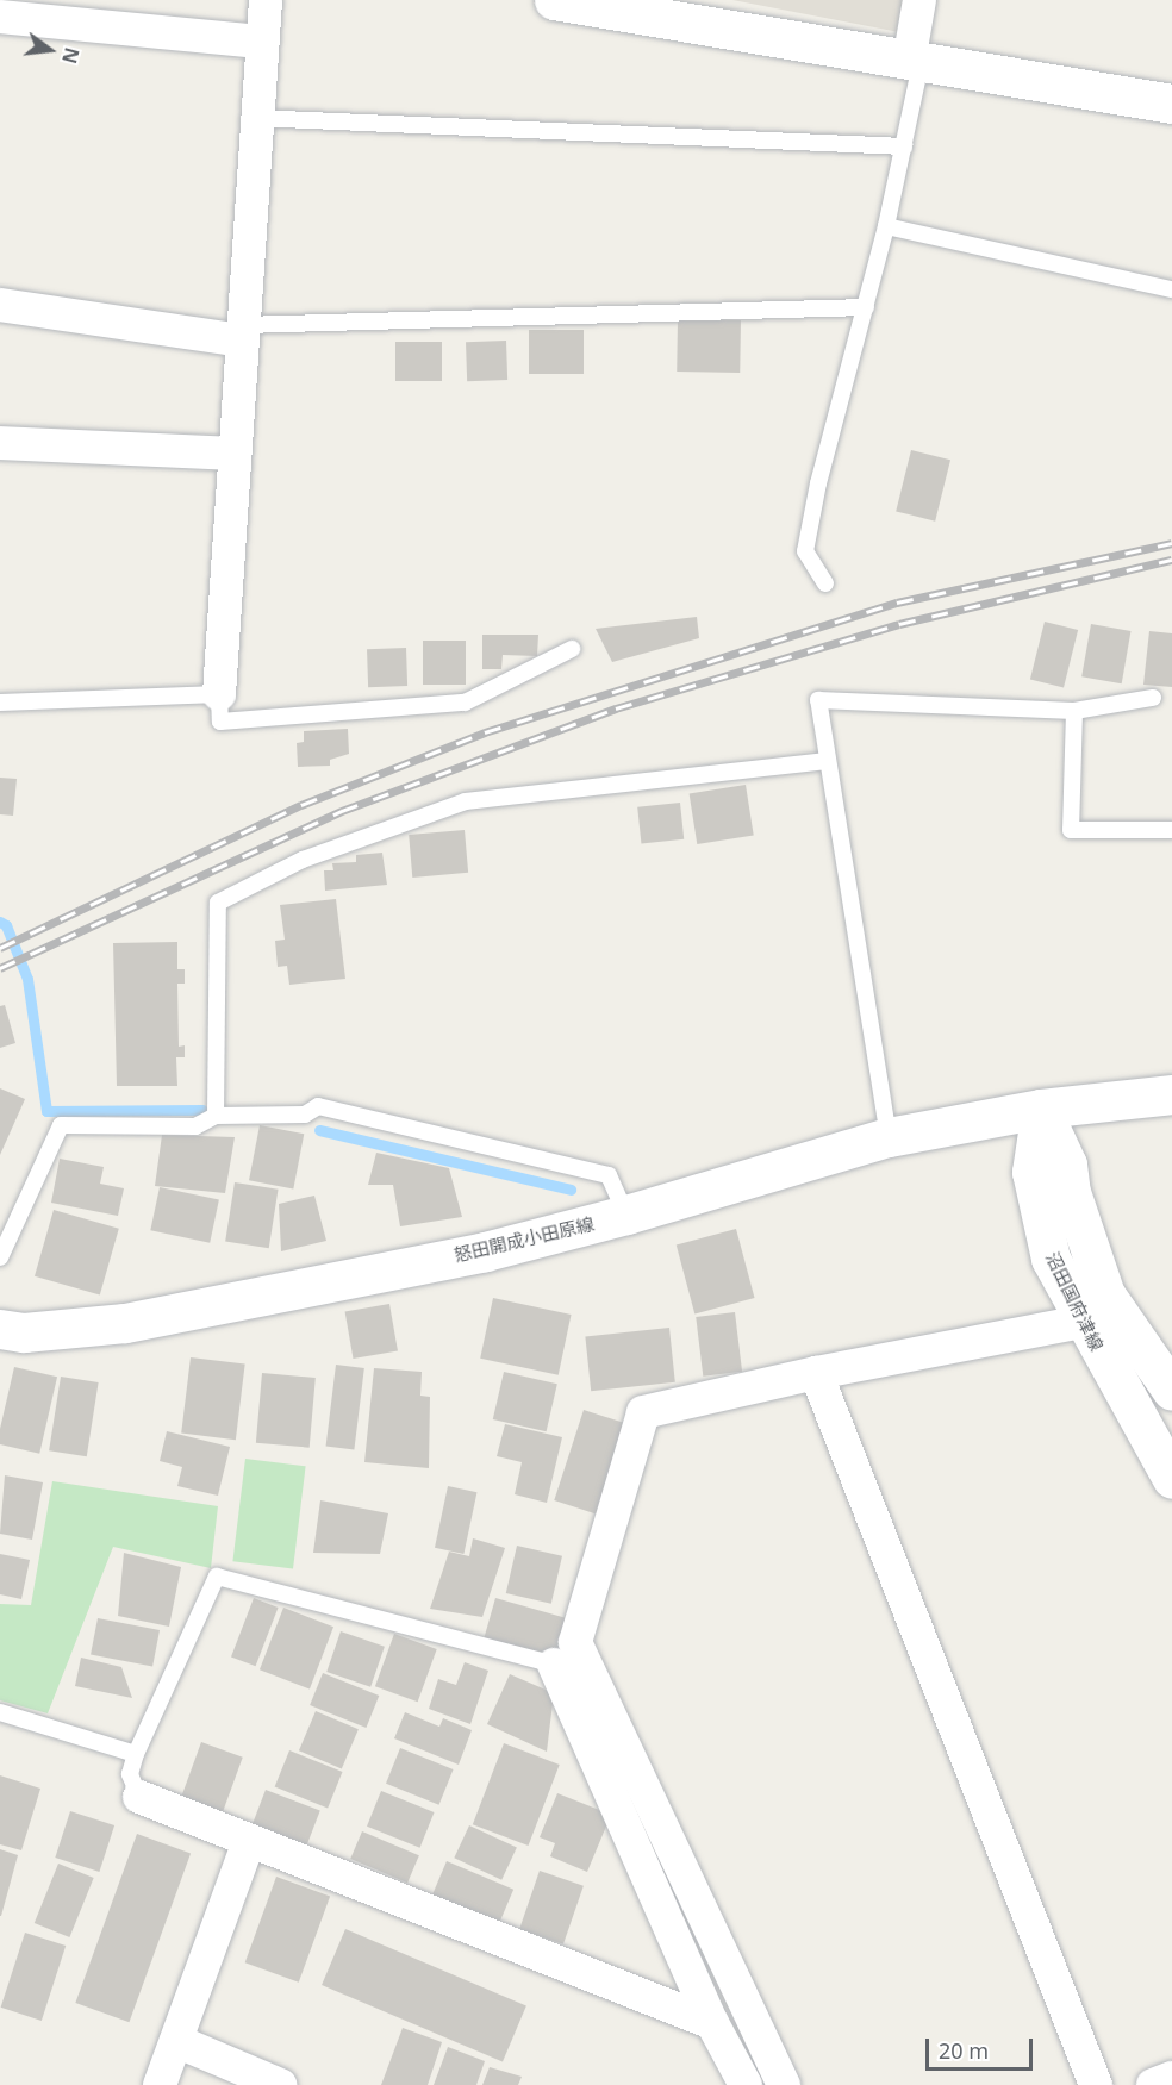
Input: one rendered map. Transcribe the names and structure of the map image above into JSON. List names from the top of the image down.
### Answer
{
  "streets": {
    "main road": ["怒田開成小田原線", "沼田国府津線"]
  },
  "crossings": [
    ["怒田開成小田原線", "沼田国府津線"]
  ],
  "scale_bar": "20 m",
  "north": "right"
}
